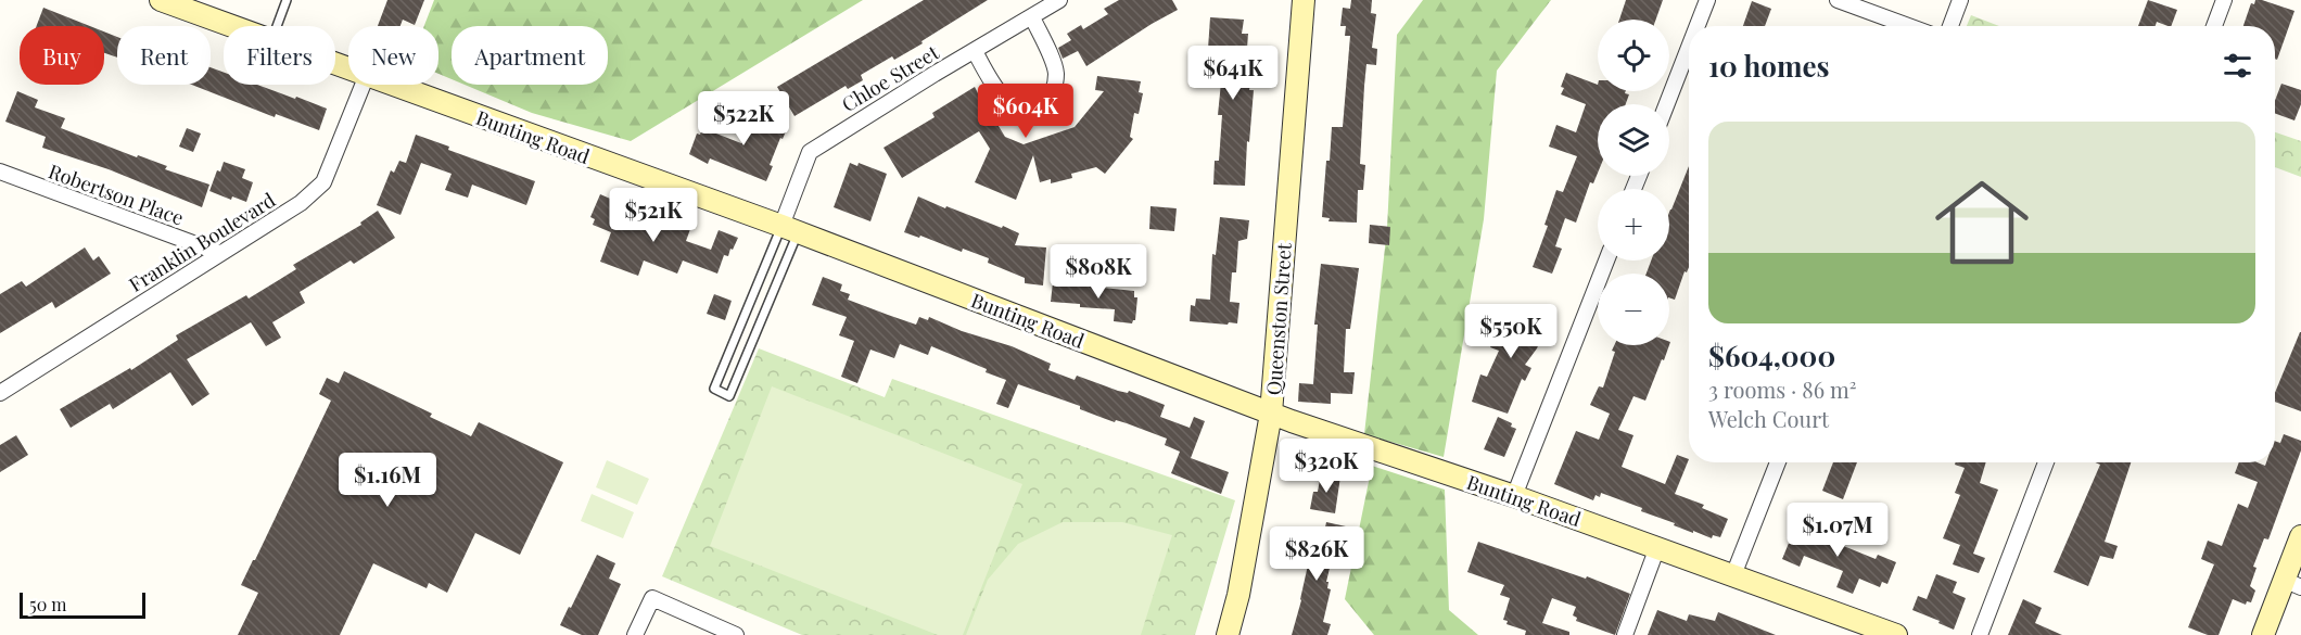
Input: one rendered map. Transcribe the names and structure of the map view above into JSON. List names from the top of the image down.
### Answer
{
  "streets": {
    "main road": ["Bunting Road", "Queenston Street"],
    "street": ["Chloe Street", "Robertson Place", "Franklin Boulevard"]
  },
  "crossings": [
    ["Chloe Street", "Bunting Road"],
    ["Bunting Road", "Queenston Street"],
    ["Robertson Place", "Franklin Boulevard"]
  ],
  "scale_bar": "50 m",
  "page": {
    "map_buttons": ["+", "−"],
    "chip": [
      "Buy",
      "Rent",
      "Filters",
      "New",
      "Apartment"
    ],
    "heading": "10 homes",
    "price": [
      "$641K",
      "$604K",
      "$522K",
      "$521K",
      "$808K",
      "$550K",
      "$320K",
      "$1.16M",
      "$1.07M",
      "$826K"
    ],
    "list": [
      {
        "name": "$604,000",
        "note": "3 rooms · 86 m² · Welch Court"
      }
    ],
    "scale": "50 m"
  }
}
